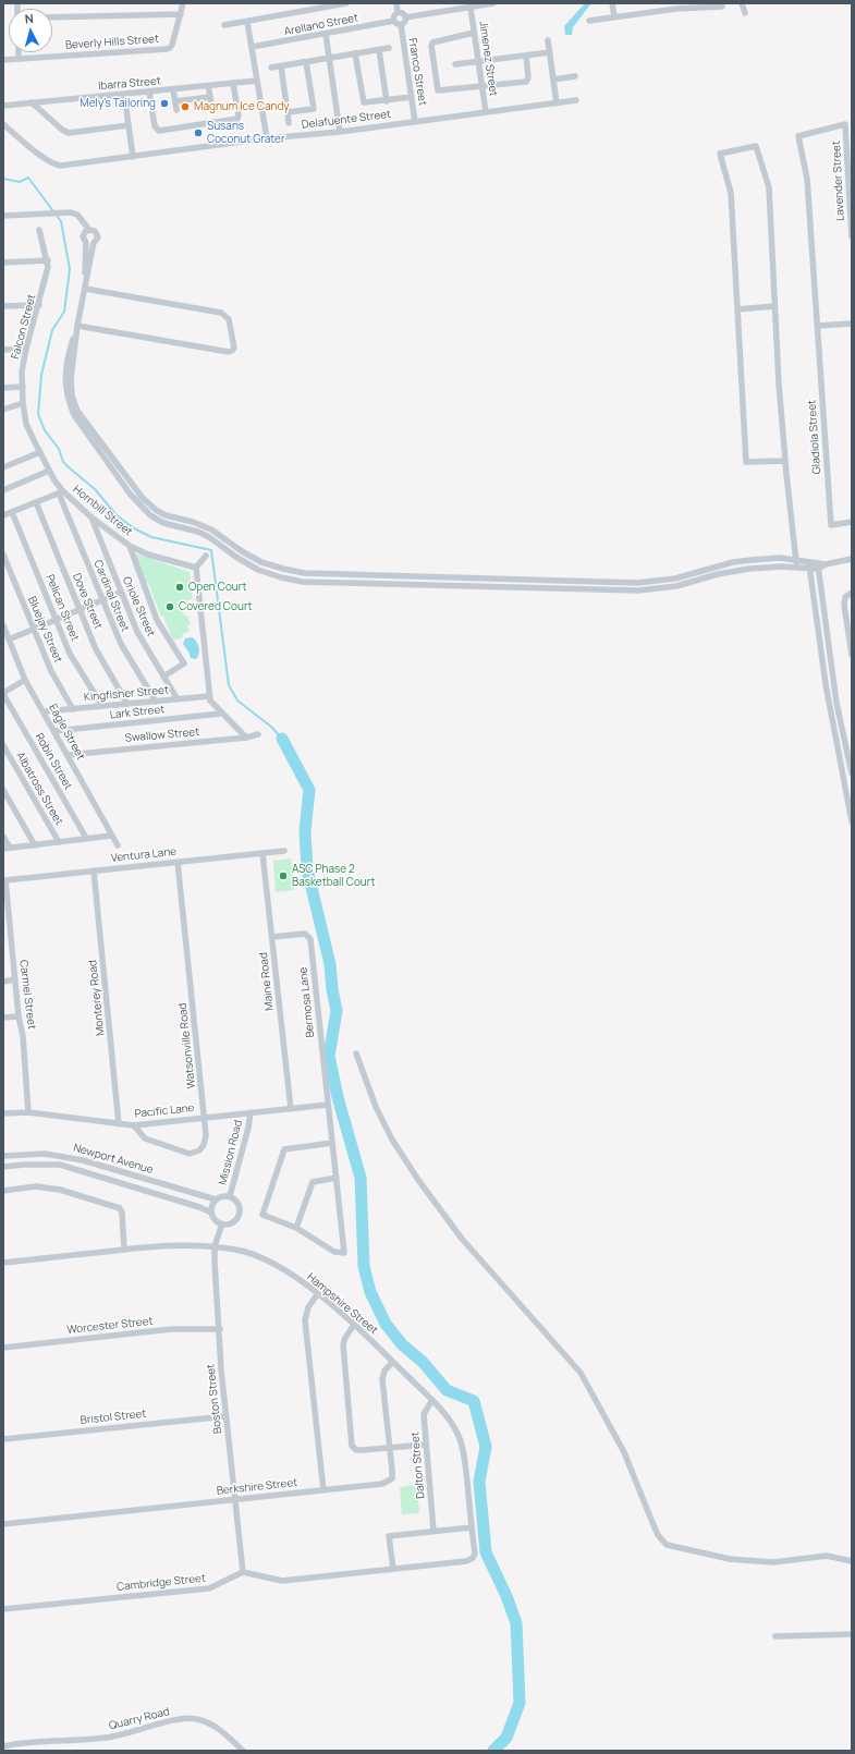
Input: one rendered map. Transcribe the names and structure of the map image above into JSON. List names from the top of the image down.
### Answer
{
  "streets": {
    "street": [
      "Arellano Street",
      "Beverly Hills Street",
      "Jimenez Street",
      "Franco Street",
      "Ibarra Street",
      "Delafuente Street",
      "Lavender Street",
      "Falcon Street",
      "Gladiola Street",
      "Hornbill Street",
      "Cardinal Street",
      "Dove Street",
      "Oriole Street",
      "Pelican Street",
      "Bluejay Street",
      "Kingfisher Street",
      "Lark Street",
      "Eagle Street",
      "Swallow Street",
      "Robin Street",
      "Albatross Street",
      "Ventura Lane",
      "Maine Road",
      "Carmel Street",
      "Monterey Road",
      "Bermosa Lane",
      "Watsonville Road",
      "Pacific Lane",
      "Mission Road",
      "Newport Avenue",
      "Hampshire Street",
      "Worcester Street",
      "Boston Street",
      "Bristol Street",
      "Dalton Street",
      "Berkshire Street",
      "Cambridge Street",
      "Quarry Road"
    ]
  },
  "crossings": [
    ["Arellano Street", "Franco Street"],
    ["Jimenez Street", "Delafuente Street"],
    ["Franco Street", "Delafuente Street"],
    ["Lavender Street", "Gladiola Street"],
    ["Falcon Street", "Hornbill Street"],
    ["Hornbill Street", "Cardinal Street"],
    ["Hornbill Street", "Oriole Street"],
    ["Cardinal Street", "Kingfisher Street"],
    ["Dove Street", "Kingfisher Street"],
    ["Oriole Street", "Kingfisher Street"],
    ["Pelican Street", "Kingfisher Street"],
    ["Bluejay Street", "Kingfisher Street"],
    ["Kingfisher Street", "Eagle Street"],
    ["Lark Street", "Eagle Street"],
    ["Eagle Street", "Swallow Street"],
    ["Ventura Lane", "Maine Road"],
    ["Ventura Lane", "Carmel Street"],
    ["Ventura Lane", "Monterey Road"],
    ["Ventura Lane", "Watsonville Road"],
    ["Maine Road", "Bermosa Lane"],
    ["Maine Road", "Pacific Lane"],
    ["Carmel Street", "Pacific Lane"],
    ["Monterey Road", "Pacific Lane"],
    ["Bermosa Lane", "Pacific Lane"],
    ["Watsonville Road", "Pacific Lane"],
    ["Pacific Lane", "Mission Road"],
    ["Mission Road", "Newport Avenue"],
    ["Mission Road", "Boston Street"],
    ["Newport Avenue", "Boston Street"],
    ["Hampshire Street", "Boston Street"],
    ["Hampshire Street", "Dalton Street"],
    ["Hampshire Street", "Berkshire Street"],
    ["Worcester Street", "Boston Street"],
    ["Boston Street", "Bristol Street"],
    ["Boston Street", "Berkshire Street"],
    ["Boston Street", "Cambridge Street"]
  ],
  "places": [
    "Mely's Tailoring",
    "Magnum Ice Candy",
    "Susans Coconut Grater",
    "Open Court",
    "Covered Court",
    "ASC Phase 2 Basketball Court"
  ],
  "north": "top"
}
